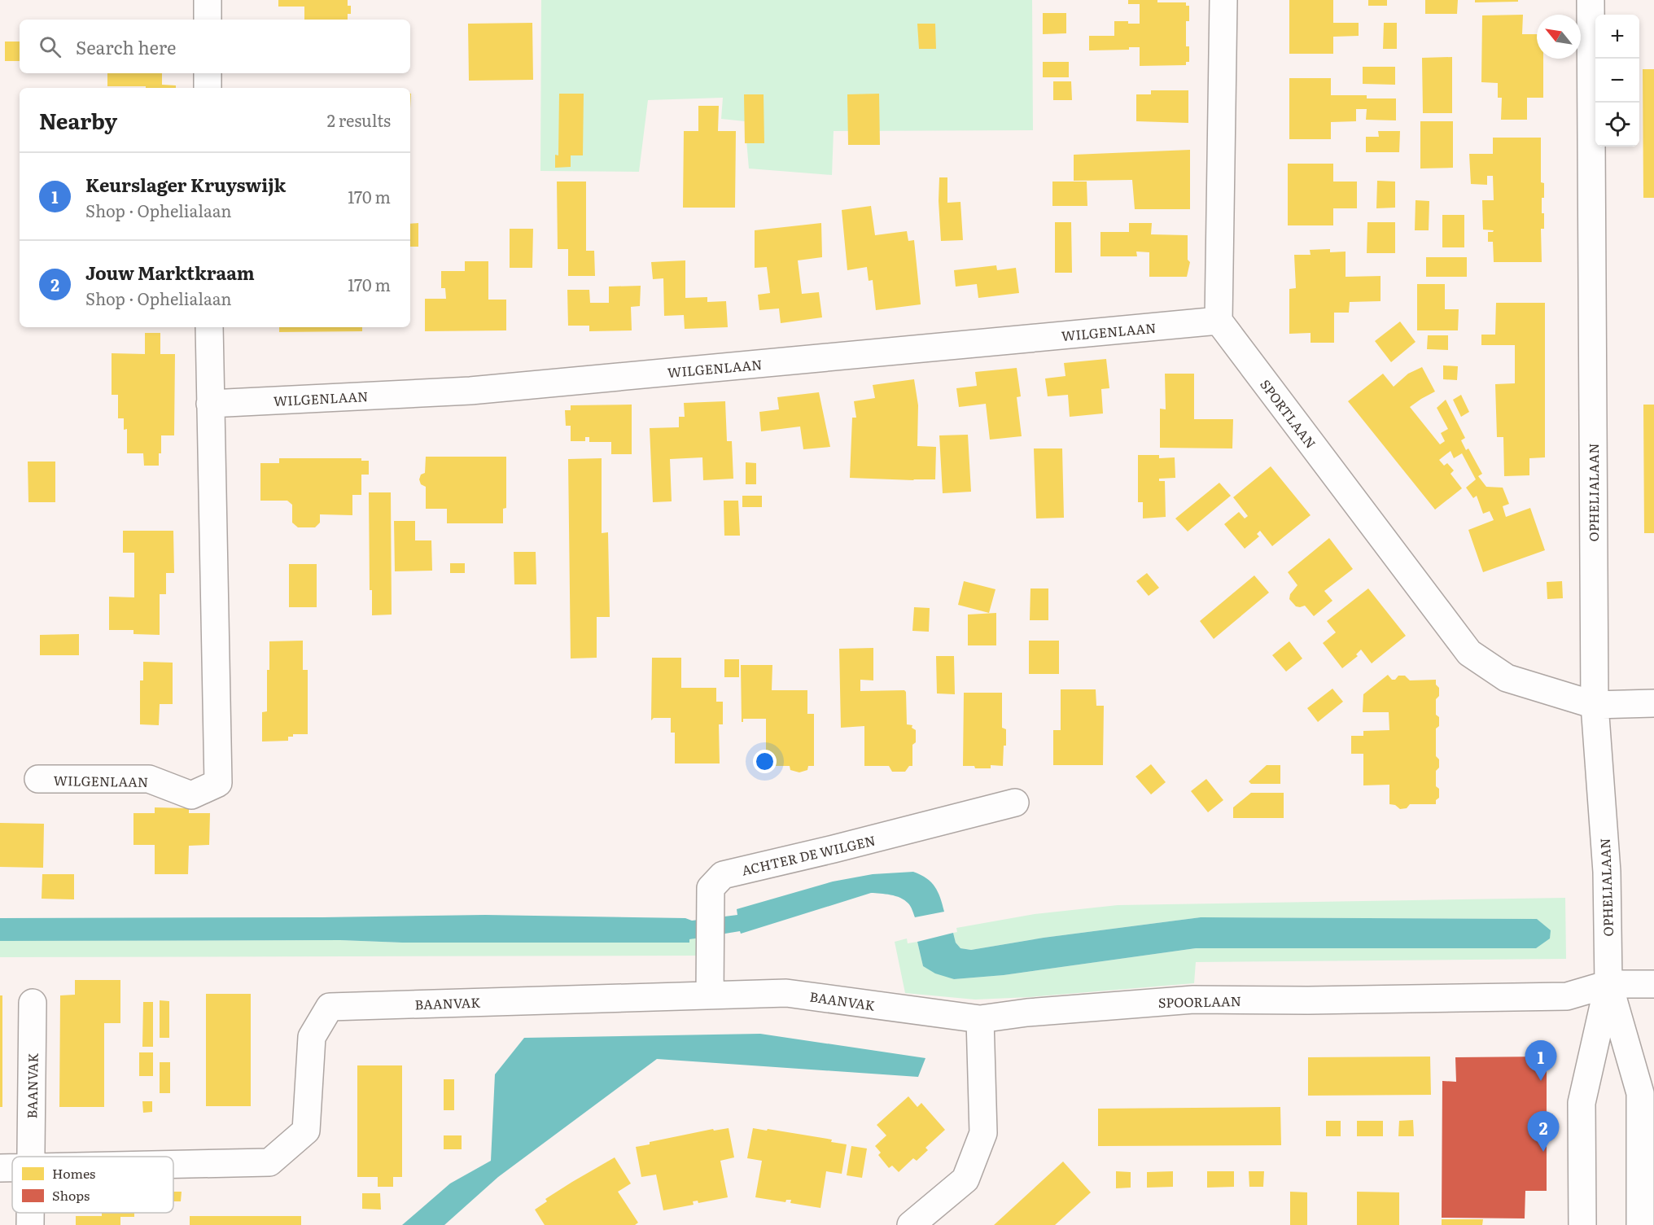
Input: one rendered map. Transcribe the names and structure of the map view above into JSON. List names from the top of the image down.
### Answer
{
  "streets": {
    "street": [
      "WILGENLAAN",
      "SPORTLAAN",
      "OPHELIALAAN",
      "ACHTER DE WILGEN",
      "BAANVAK",
      "SPOORLAAN"
    ]
  },
  "crossings": [
    ["WILGENLAAN", "SPORTLAAN"],
    ["SPORTLAAN", "OPHELIALAAN"],
    ["OPHELIALAAN", "SPOORLAAN"],
    ["ACHTER DE WILGEN", "BAANVAK"],
    ["BAANVAK", "SPOORLAAN"]
  ],
  "legend": ["Homes", "Shops"],
  "north": "top left",
  "page": {
    "map_buttons": ["+", "−"],
    "search": "Search here",
    "heading": ["Nearby", "2 results"],
    "list": [
      {
        "mark": "1",
        "name": "Keurslager Kruyswijk",
        "note": "Shop · Ophelialaan",
        "value": "170 m"
      },
      {
        "mark": "2",
        "name": "Jouw Marktkraam",
        "note": "Shop · Ophelialaan",
        "value": "170 m"
      }
    ],
    "pins": ["1", "2"]
  }
}
